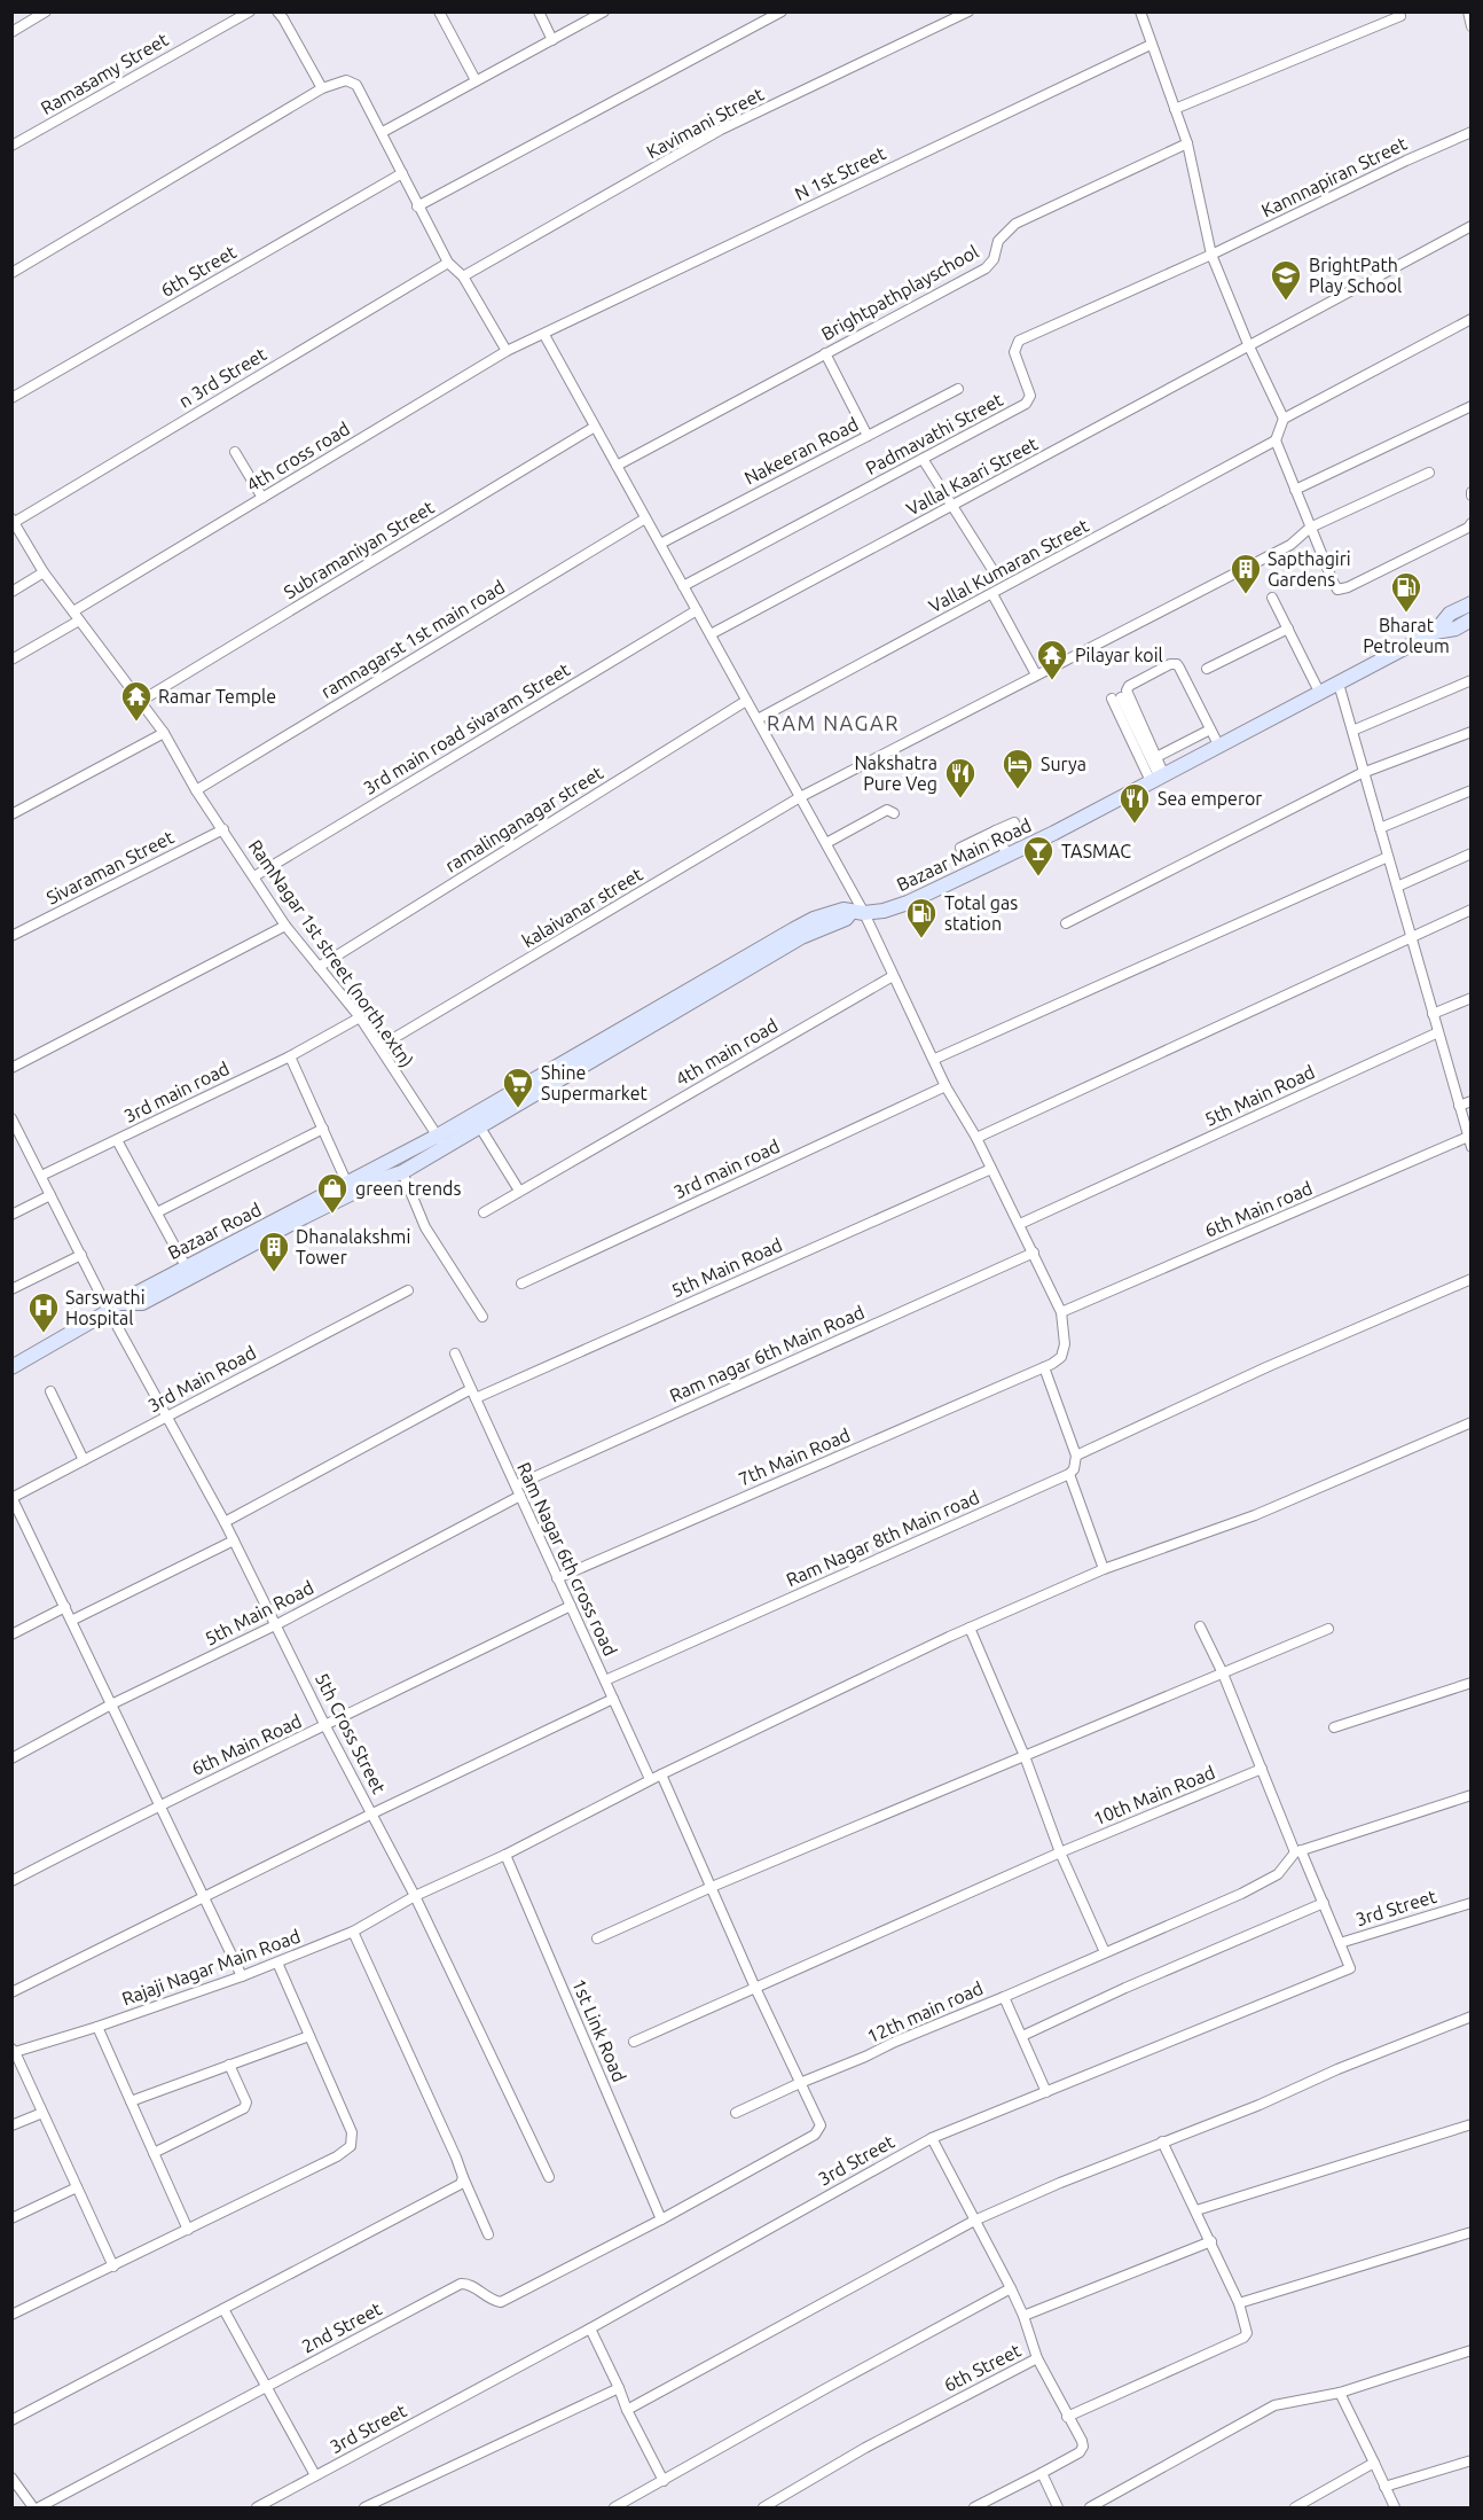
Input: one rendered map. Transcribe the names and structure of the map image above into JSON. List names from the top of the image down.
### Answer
{
  "streets": {
    "main road": ["Bazaar Main Road", "Bazaar Road"],
    "street": [
      "Ramasamy Street",
      "Kavimani Street",
      "N 1st Street",
      "Kannnapiran Street",
      "6th Street",
      "Brightpathplayschool",
      "n 3rd Street",
      "Padmavathi Street",
      "Nakeeran Road",
      "4th cross road",
      "Vallal Kaari Street",
      "Subramaniyan Street",
      "Vallal Kumaran Street",
      "ramnagarst 1st main road",
      "3rd main road sivaram Street",
      "ramalinganagar street",
      "Sivaraman Street",
      "kalaivanar street",
      "RamNagar 1st street (north.extn)",
      "4th main road",
      "3rd main road",
      "5th Main Road",
      "6th Main road",
      "Ram nagar 6th Main Road",
      "3rd Main Road",
      "7th Main Road",
      "Ram Nagar 8th Main road",
      "Ram Nagar 6th cross road",
      "5th Cross Street",
      "6th Main Road",
      "10th Main Road",
      "3rd Street",
      "Rajaji Nagar Main Road",
      "12th main road",
      "1st Link Road",
      "2nd Street"
    ]
  },
  "crossings": [
    ["N 1st Street", "4th cross road"],
    ["Kannnapiran Street", "Padmavathi Street"],
    ["n 3rd Street", "RamNagar 1st street (north.extn)"],
    ["4th cross road", "RamNagar 1st street (north.extn)"],
    ["Subramaniyan Street", "RamNagar 1st street (north.extn)"],
    ["ramnagarst 1st main road", "RamNagar 1st street (north.extn)"],
    ["3rd main road sivaram Street", "RamNagar 1st street (north.extn)"],
    ["ramalinganagar street", "RamNagar 1st street (north.extn)"],
    ["Bazaar Main Road", "RamNagar 1st street (north.extn)"],
    ["Bazaar Main Road", "Bazaar Road"],
    ["Sivaraman Street", "RamNagar 1st street (north.extn)"],
    ["kalaivanar street", "RamNagar 1st street (north.extn)"],
    ["RamNagar 1st street (north.extn)", "3rd main road"],
    ["RamNagar 1st street (north.extn)", "Bazaar Road"],
    ["3rd main road", "5th Cross Street"],
    ["5th Main Road", "Ram Nagar 6th cross road"],
    ["5th Main Road", "5th Cross Street"],
    ["Bazaar Road", "5th Cross Street"],
    ["Ram nagar 6th Main Road", "Ram Nagar 6th cross road"],
    ["3rd Main Road", "5th Cross Street"],
    ["7th Main Road", "Ram Nagar 6th cross road"],
    ["Ram Nagar 8th Main road", "Ram Nagar 6th cross road"],
    ["Ram Nagar 6th cross road", "6th Main Road"],
    ["Ram Nagar 6th cross road", "Rajaji Nagar Main Road"],
    ["5th Cross Street", "6th Main Road"],
    ["5th Cross Street", "Rajaji Nagar Main Road"],
    ["3rd Street", "12th main road"],
    ["Rajaji Nagar Main Road", "1st Link Road"],
    ["1st Link Road", "2nd Street"]
  ],
  "districts": ["RAM NAGAR"],
  "places": {
    "school or university": ["BrightPath Play School"],
    "building": ["Sapthagiri Gardens", "Dhanalakshmi Tower"],
    "fuel station": ["Bharat Petroleum", "Total gas station"],
    "temple": ["Pilayar koil", "Ramar Temple"],
    "hotel": ["Surya"],
    "restaurant": ["Nakshatra Pure Veg", "Sea emperor"],
    "bar": ["TASMAC"],
    "supermarket": ["Shine Supermarket"],
    "shop": ["green trends"],
    "hospital": ["Sarswathi Hospital"]
  }
}
